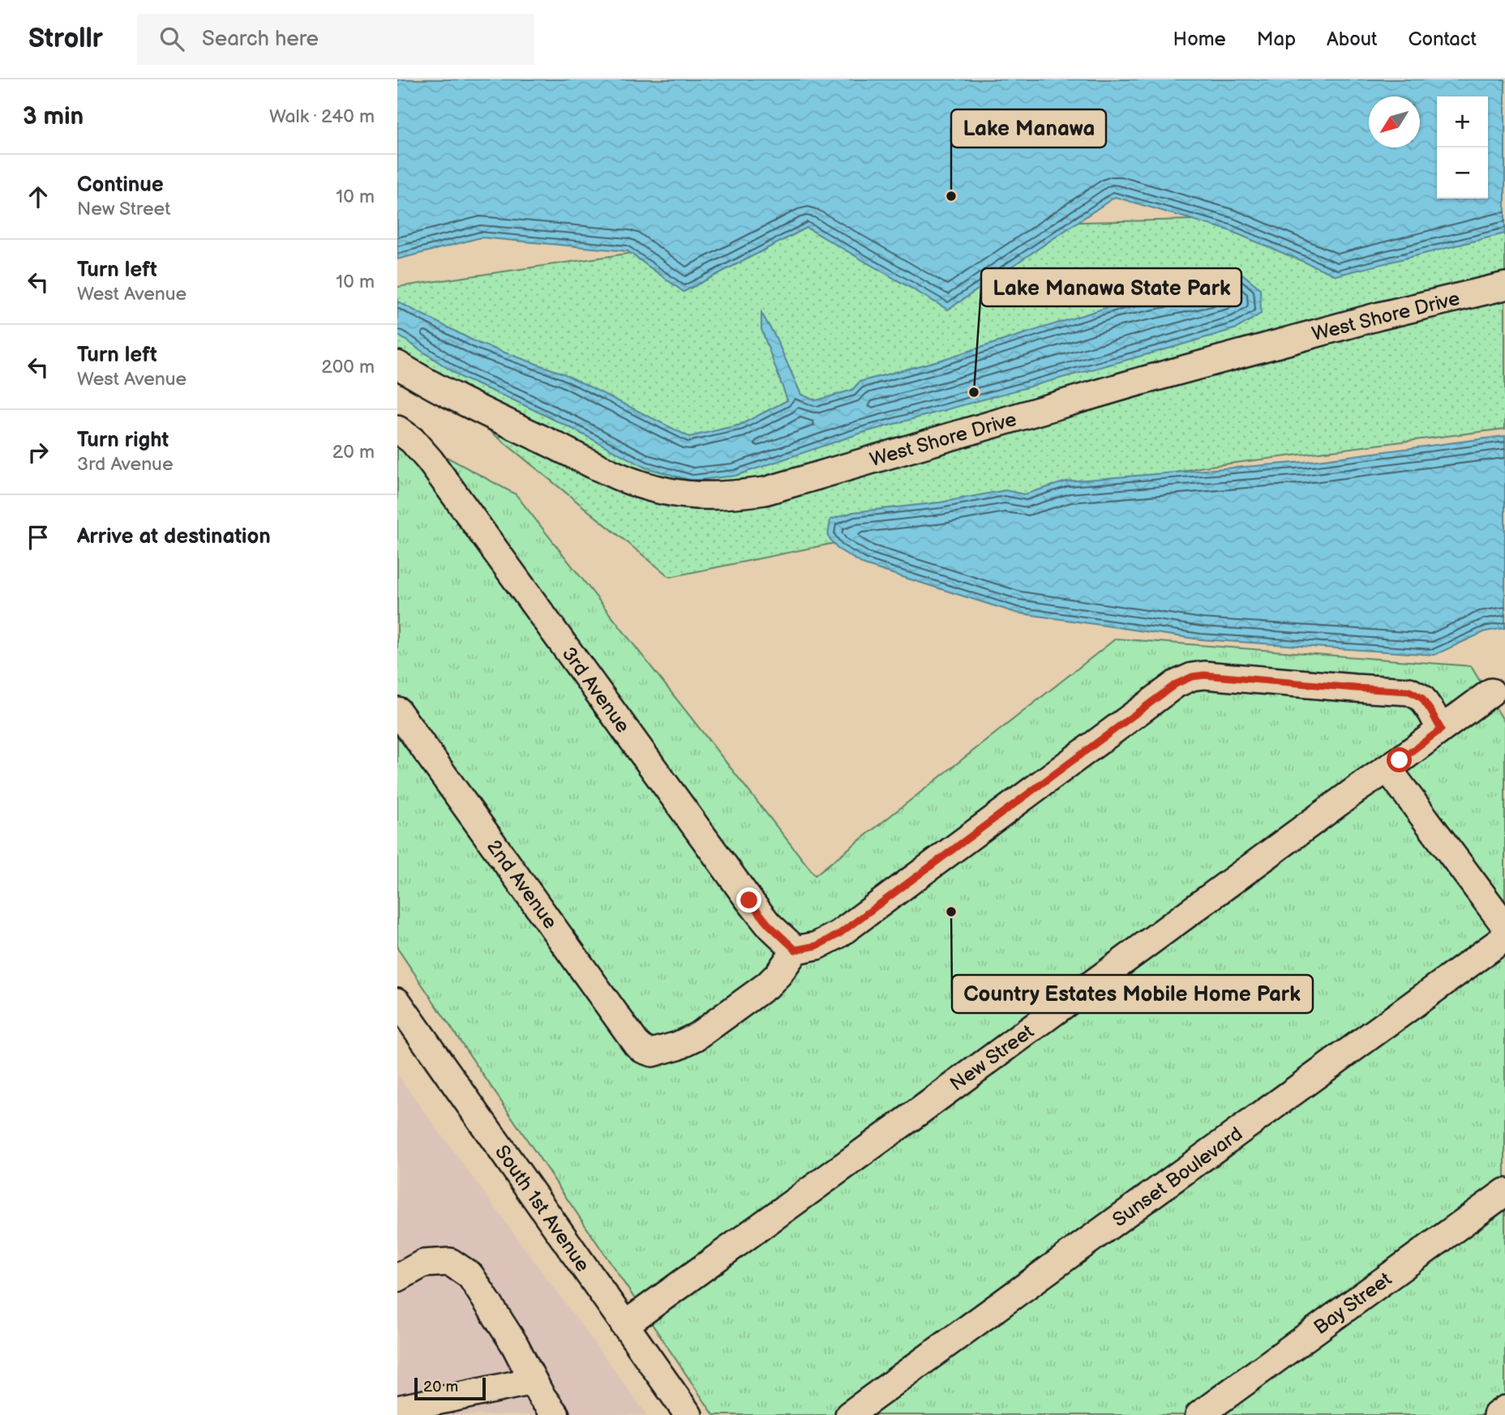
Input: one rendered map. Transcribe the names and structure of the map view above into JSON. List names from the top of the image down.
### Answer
{
  "streets": {
    "street": [
      "West Shore Drive",
      "3rd Avenue",
      "2nd Avenue",
      "New Street",
      "Sunset Boulevard",
      "South 1st Avenue",
      "Bay Street"
    ]
  },
  "crossings": [
    ["3rd Avenue", "2nd Avenue"],
    ["New Street", "South 1st Avenue"]
  ],
  "places": ["Lake Manawa", "Lake Manawa State Park", "Country Estates Mobile Home Park"],
  "scale_bar": "20 m",
  "north": "bottom left",
  "page": {
    "header": "Strollr",
    "search": "Search here",
    "nav": [
      "Home",
      "Map",
      "About",
      "Contact"
    ],
    "heading": ["3 min", "Walk · 240 m"],
    "map_buttons": ["+", "−"],
    "list": [
      ["Continue", "New Street", "10 m"],
      ["Turn left", "West Avenue", "10 m"],
      ["Turn left", "West Avenue", "200 m"],
      ["Turn right", "3rd Avenue", "20 m"],
      "Arrive at destination"
    ],
    "scale": "20 m"
  }
}
